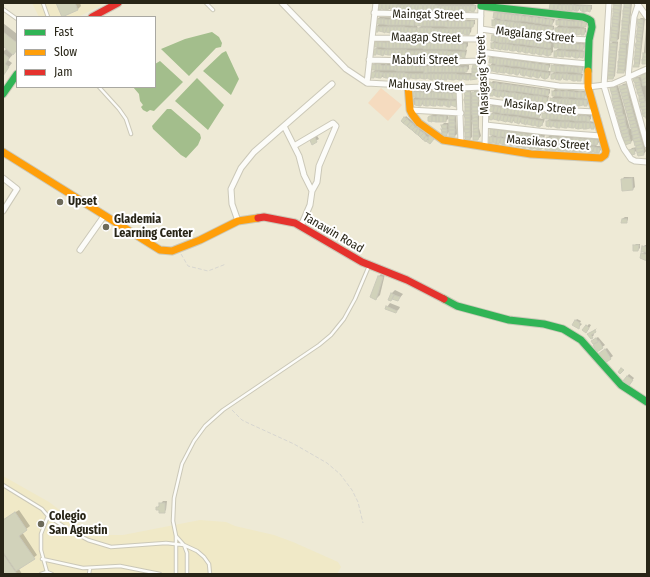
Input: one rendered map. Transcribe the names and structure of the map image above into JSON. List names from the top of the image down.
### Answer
{
  "streets": {
    "street": [
      "Maingat Street",
      "Magalang Street",
      "Maagap Street",
      "Mabuti Street",
      "Masigasig Street",
      "Mahusay Street",
      "Masikap Street",
      "Maasikaso Street",
      "Tanawin Road"
    ]
  },
  "crossings": [
    ["Maingat Street", "Masigasig Street"],
    ["Magalang Street", "Masigasig Street"],
    ["Magalang Street", "Maasikaso Street"],
    ["Maagap Street", "Masigasig Street"],
    ["Mabuti Street", "Masigasig Street"],
    ["Masigasig Street", "Mahusay Street"],
    ["Masigasig Street", "Masikap Street"],
    ["Masigasig Street", "Maasikaso Street"],
    ["Masikap Street", "Maasikaso Street"]
  ],
  "places": ["Upset", "Glademia Learning Center", "Colegio San Agustin"],
  "legend": ["Fast", "Slow", "Jam"]
}
